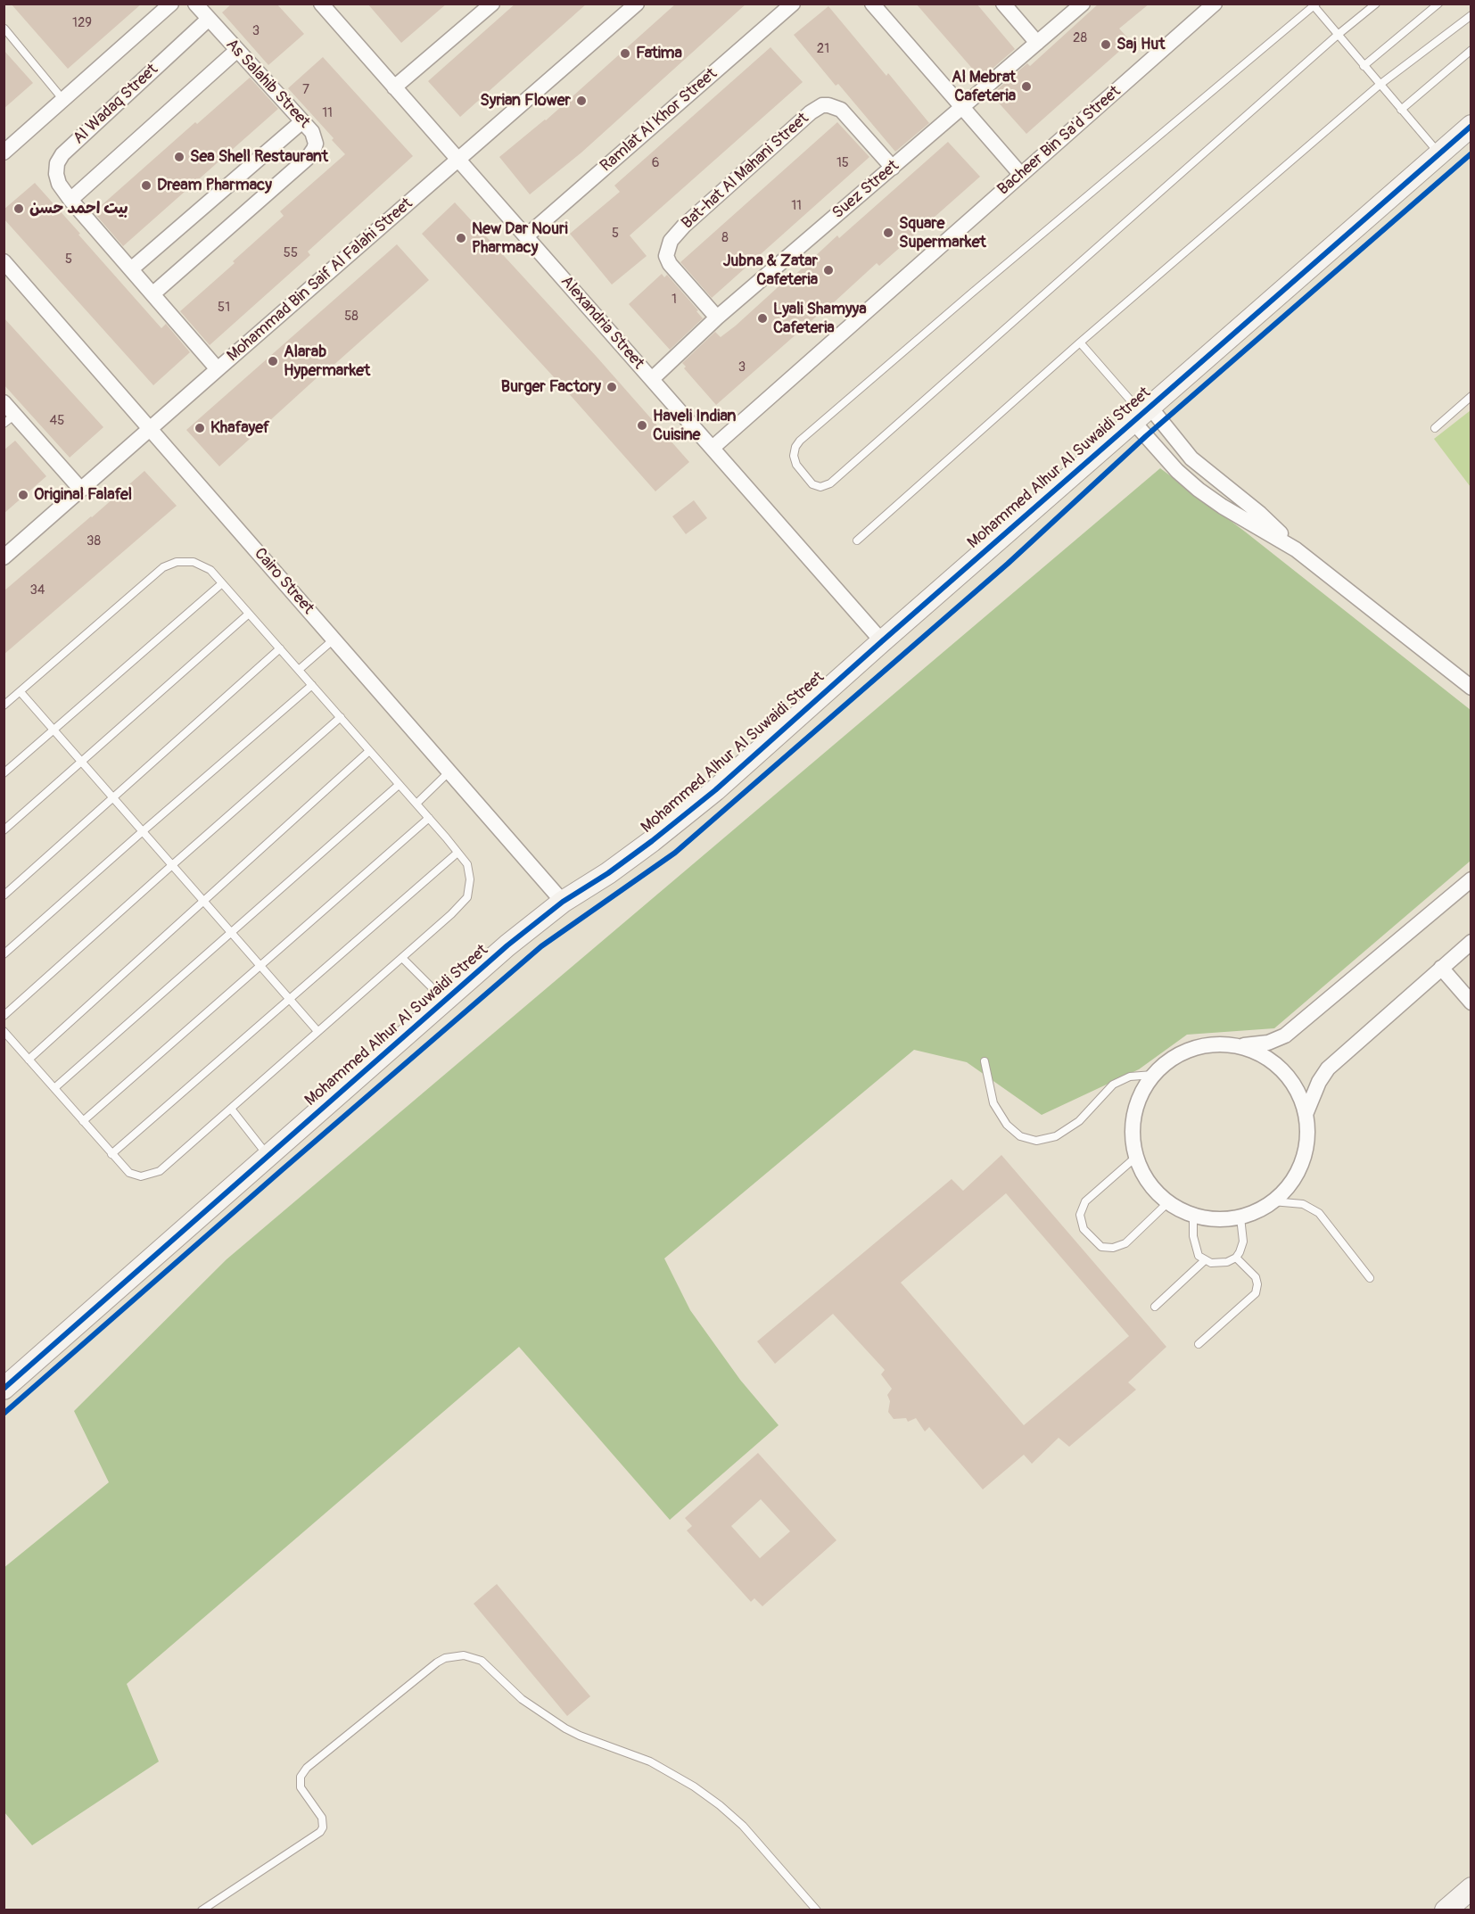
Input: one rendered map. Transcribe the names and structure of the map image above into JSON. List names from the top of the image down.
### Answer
{
  "streets": {
    "street": [
      "As Salahib Street",
      "Al Wadaq Street",
      "Ramlat Al Khor Street",
      "Bacheer Bin Sa'd Street",
      "Bat-hat Al Mahani Street",
      "Suez Street",
      "Mohammad Bin Saif Al Falahi Street",
      "Alexandria Street",
      "Mohammed Alhur Al Suwaidi Street",
      "Cairo Street"
    ]
  },
  "crossings": [
    ["As Salahib Street", "Al Wadaq Street"],
    ["Al Wadaq Street", "Mohammad Bin Saif Al Falahi Street"],
    ["Ramlat Al Khor Street", "Alexandria Street"],
    ["Bacheer Bin Sa'd Street", "Alexandria Street"],
    ["Bat-hat Al Mahani Street", "Suez Street"],
    ["Suez Street", "Alexandria Street"],
    ["Mohammad Bin Saif Al Falahi Street", "Alexandria Street"],
    ["Mohammad Bin Saif Al Falahi Street", "Cairo Street"],
    ["Alexandria Street", "Mohammed Alhur Al Suwaidi Street"],
    ["Mohammed Alhur Al Suwaidi Street", "Cairo Street"]
  ],
  "places": [
    "Saj Hut",
    "Fatima",
    "Al Mebrat Cafeteria",
    "Syrian Flower",
    "Sea Shell Restaurant",
    "Dream Pharmacy",
    "بيت احمد حسن",
    "Square Supermarket",
    "New Dar Nouri Pharmacy",
    "Jubna & Zatar Cafeteria",
    "Lyali Shamyya Cafeteria",
    "Alarab Hypermarket",
    "Burger Factory",
    "Haveli Indian Cuisine",
    "Khafayef",
    "Original Falafel"
  ],
  "house_numbers": [
    "129",
    "3",
    "28",
    "21",
    "7",
    "11",
    "6",
    "15",
    "11",
    "5",
    "8",
    "55",
    "5",
    "1",
    "51",
    "58",
    "3",
    "45",
    "38",
    "34"
  ]
}
